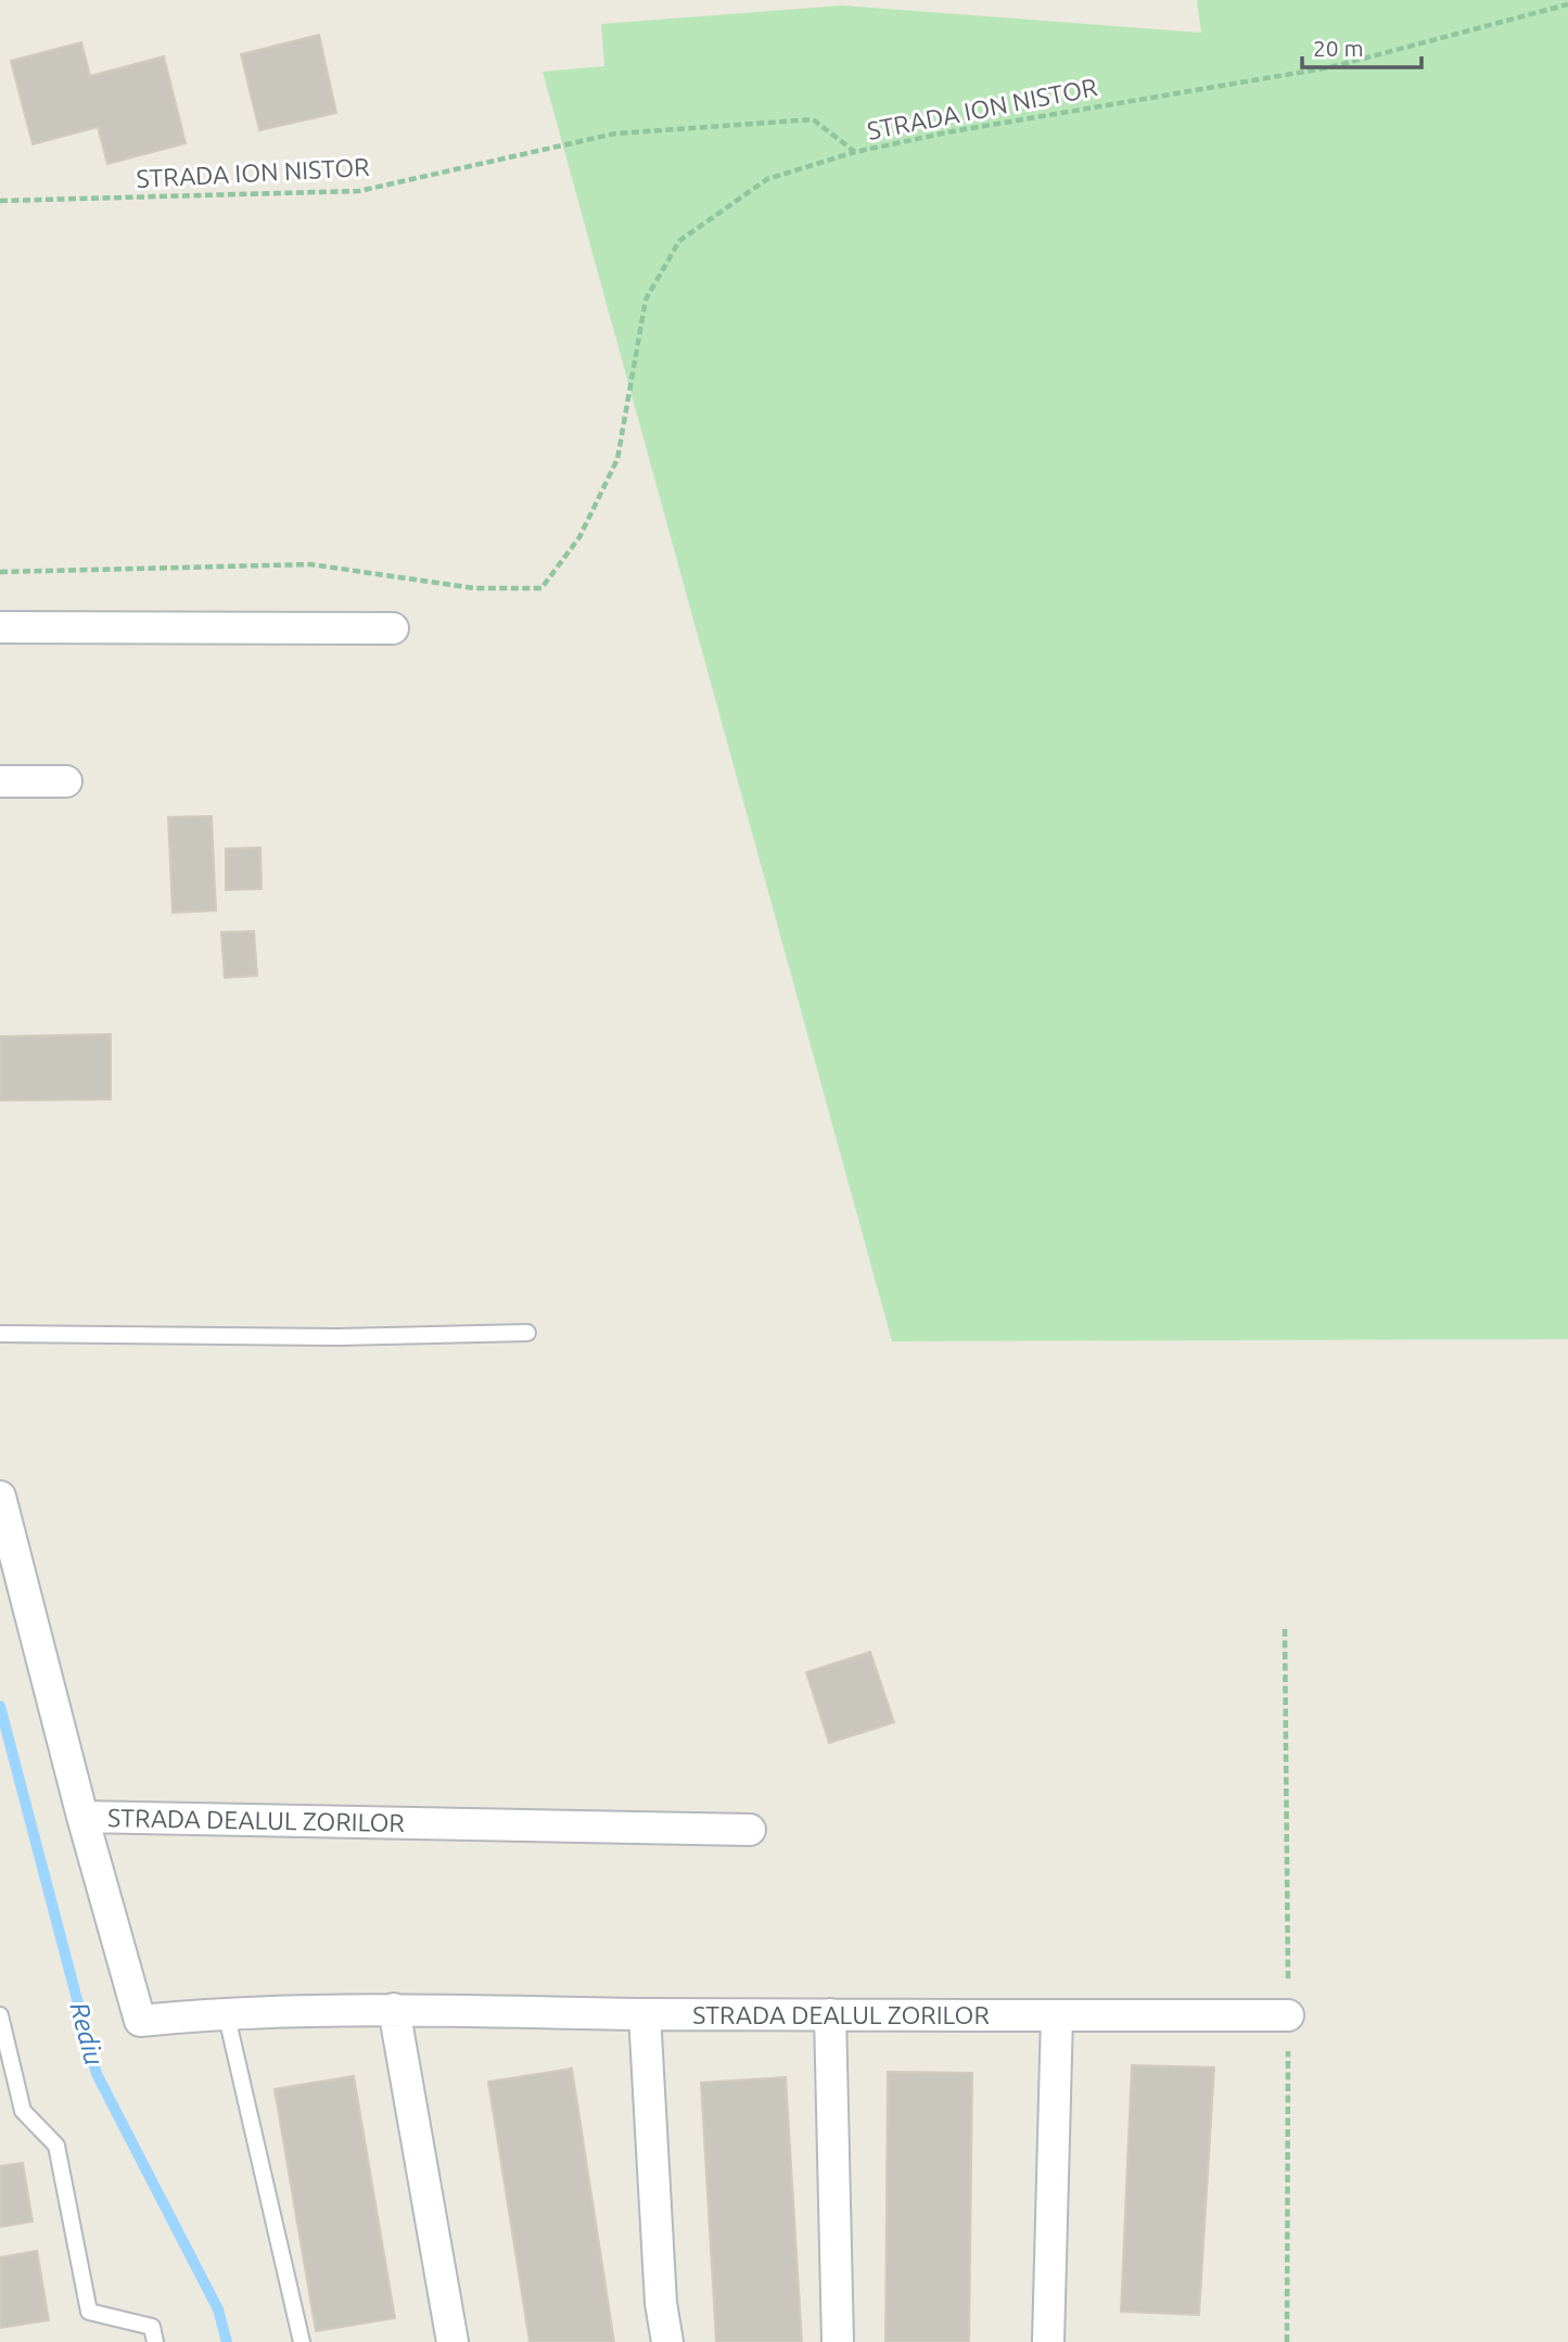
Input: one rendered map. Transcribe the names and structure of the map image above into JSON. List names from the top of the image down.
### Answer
{
  "streets": {
    "street": ["STRADA DEALUL ZORILOR"],
    "path": ["STRADA ION NISTOR"]
  },
  "water": ["Rediu"],
  "scale_bar": "20 m"
}
